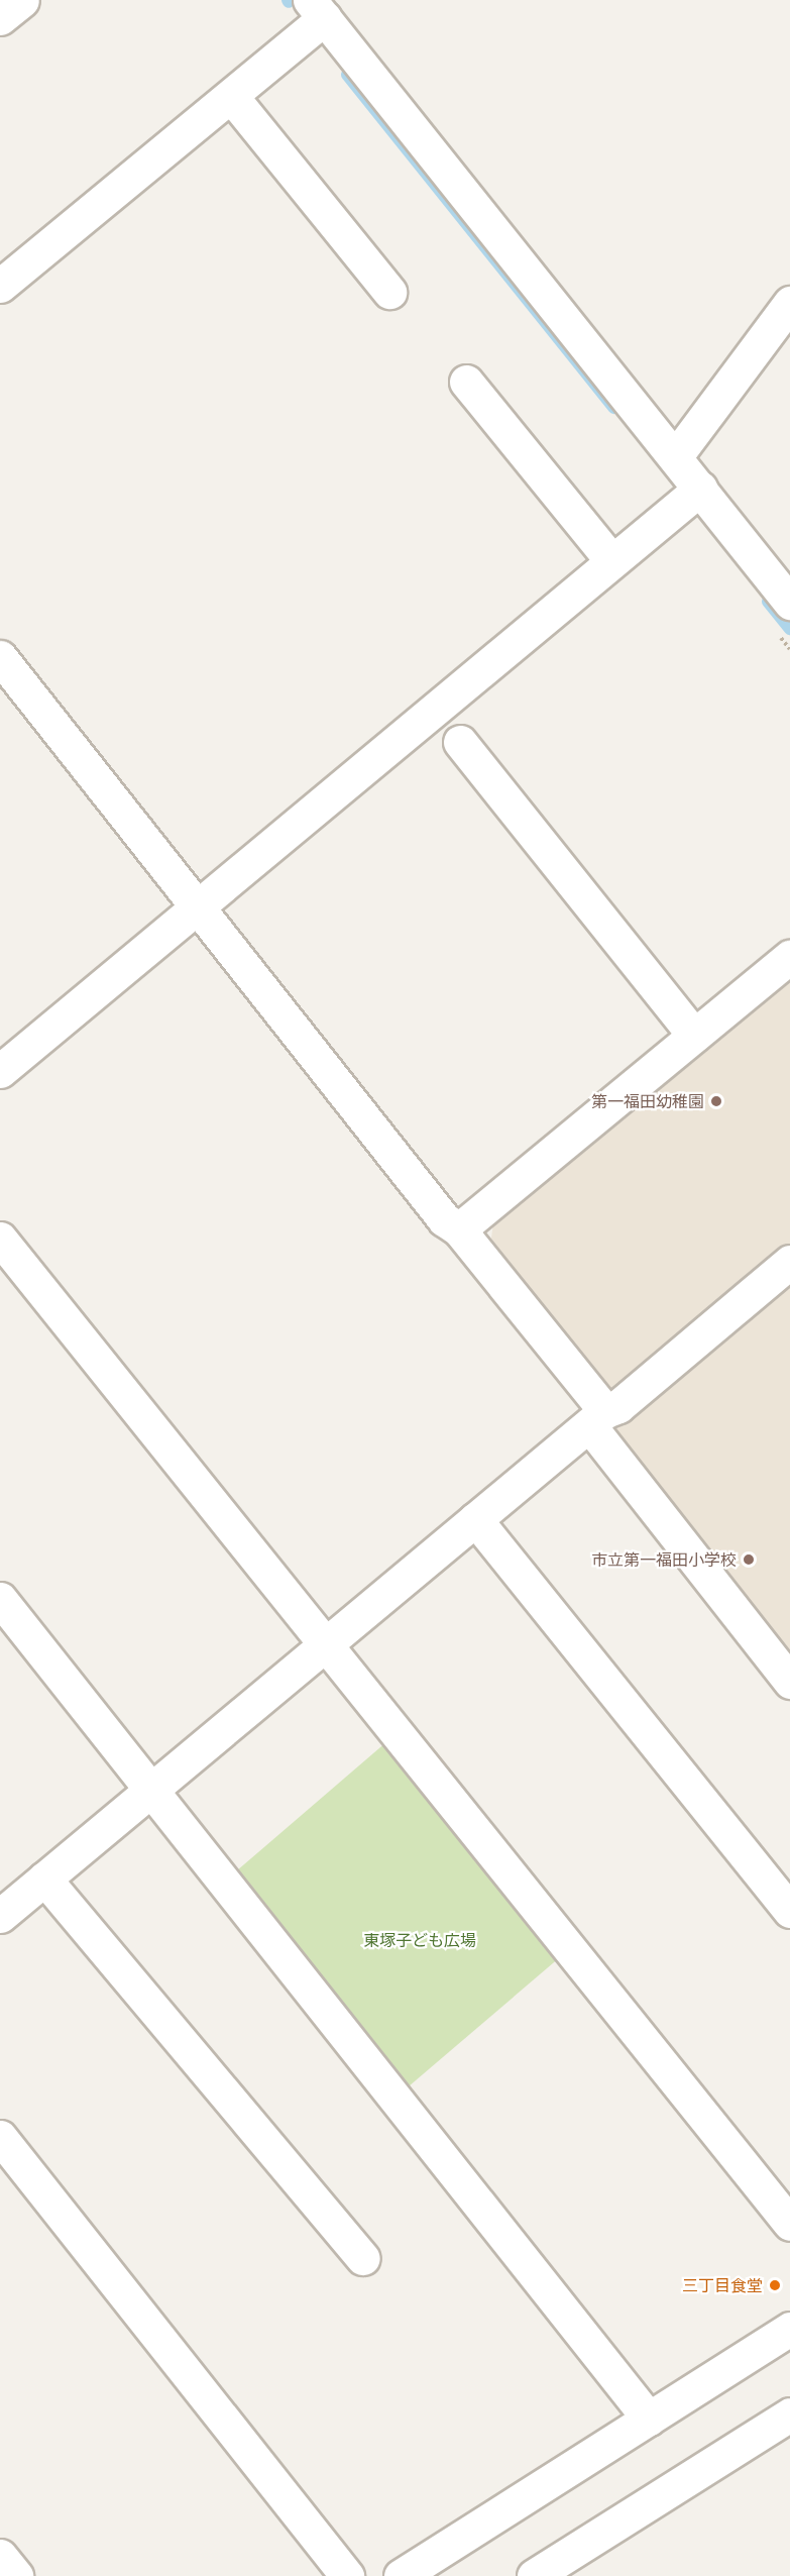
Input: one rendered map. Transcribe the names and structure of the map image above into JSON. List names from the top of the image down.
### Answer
{
  "parks": ["東塚子ども広場"],
  "places": ["第一福田幼稚園", "市立第一福田小学校", "三丁目食堂"]
}
